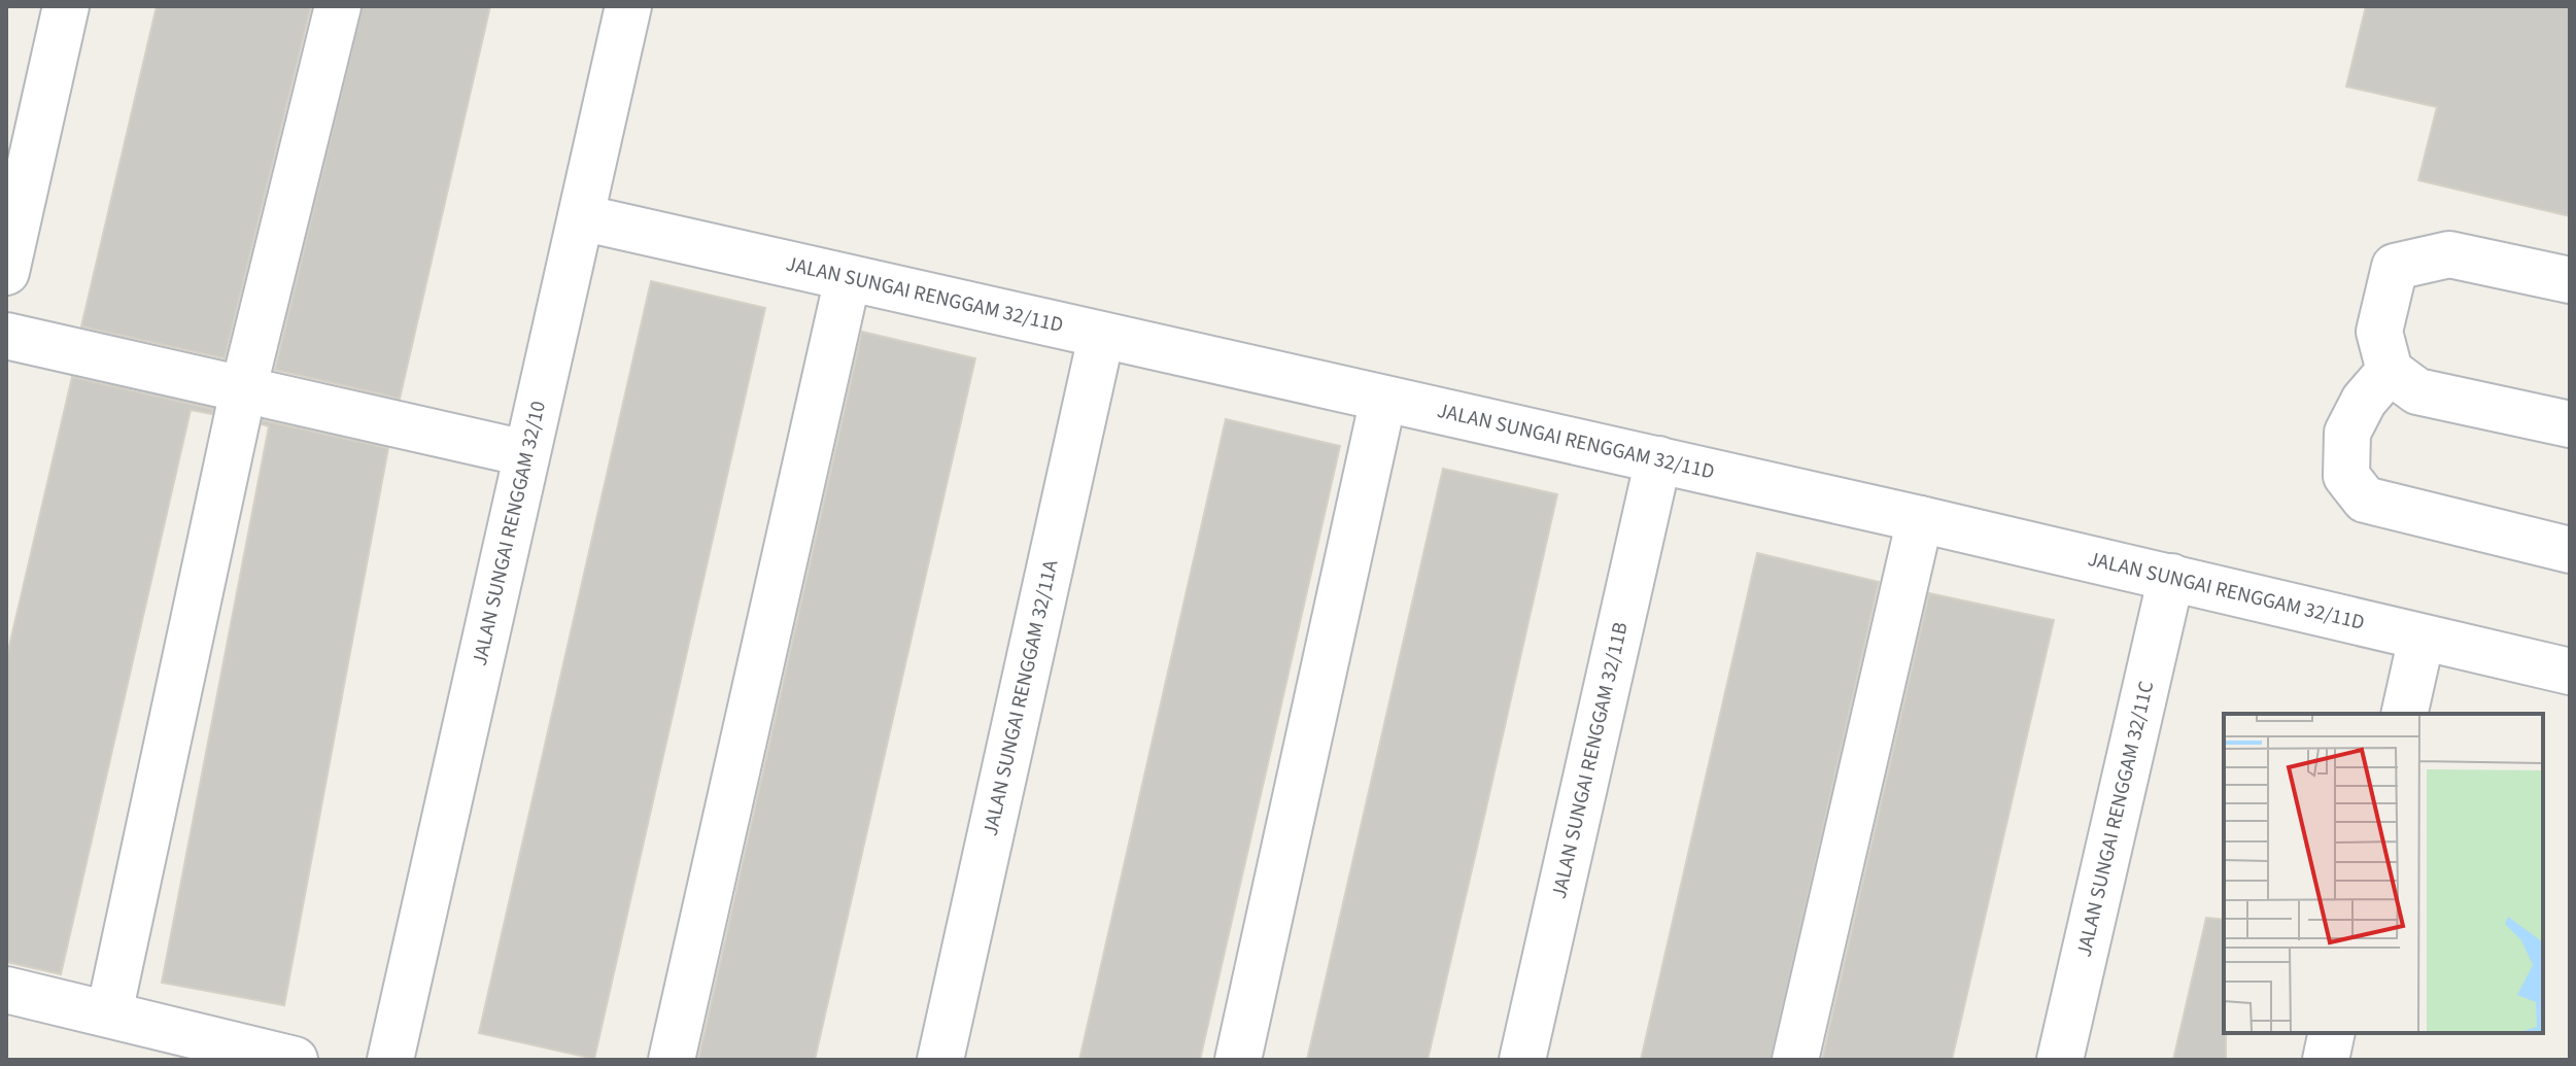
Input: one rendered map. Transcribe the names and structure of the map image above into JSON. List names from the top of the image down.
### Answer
{
  "streets": {
    "street": [
      "JALAN SUNGAI RENGGAM 32/11D",
      "JALAN SUNGAI RENGGAM 32/10",
      "JALAN SUNGAI RENGGAM 32/11A",
      "JALAN SUNGAI RENGGAM 32/11B",
      "JALAN SUNGAI RENGGAM 32/11C"
    ]
  },
  "crossings": [
    ["JALAN SUNGAI RENGGAM 32/11D", "JALAN SUNGAI RENGGAM 32/10"],
    ["JALAN SUNGAI RENGGAM 32/11D", "JALAN SUNGAI RENGGAM 32/11A"],
    ["JALAN SUNGAI RENGGAM 32/11D", "JALAN SUNGAI RENGGAM 32/11B"],
    ["JALAN SUNGAI RENGGAM 32/11D", "JALAN SUNGAI RENGGAM 32/11C"]
  ]
}
